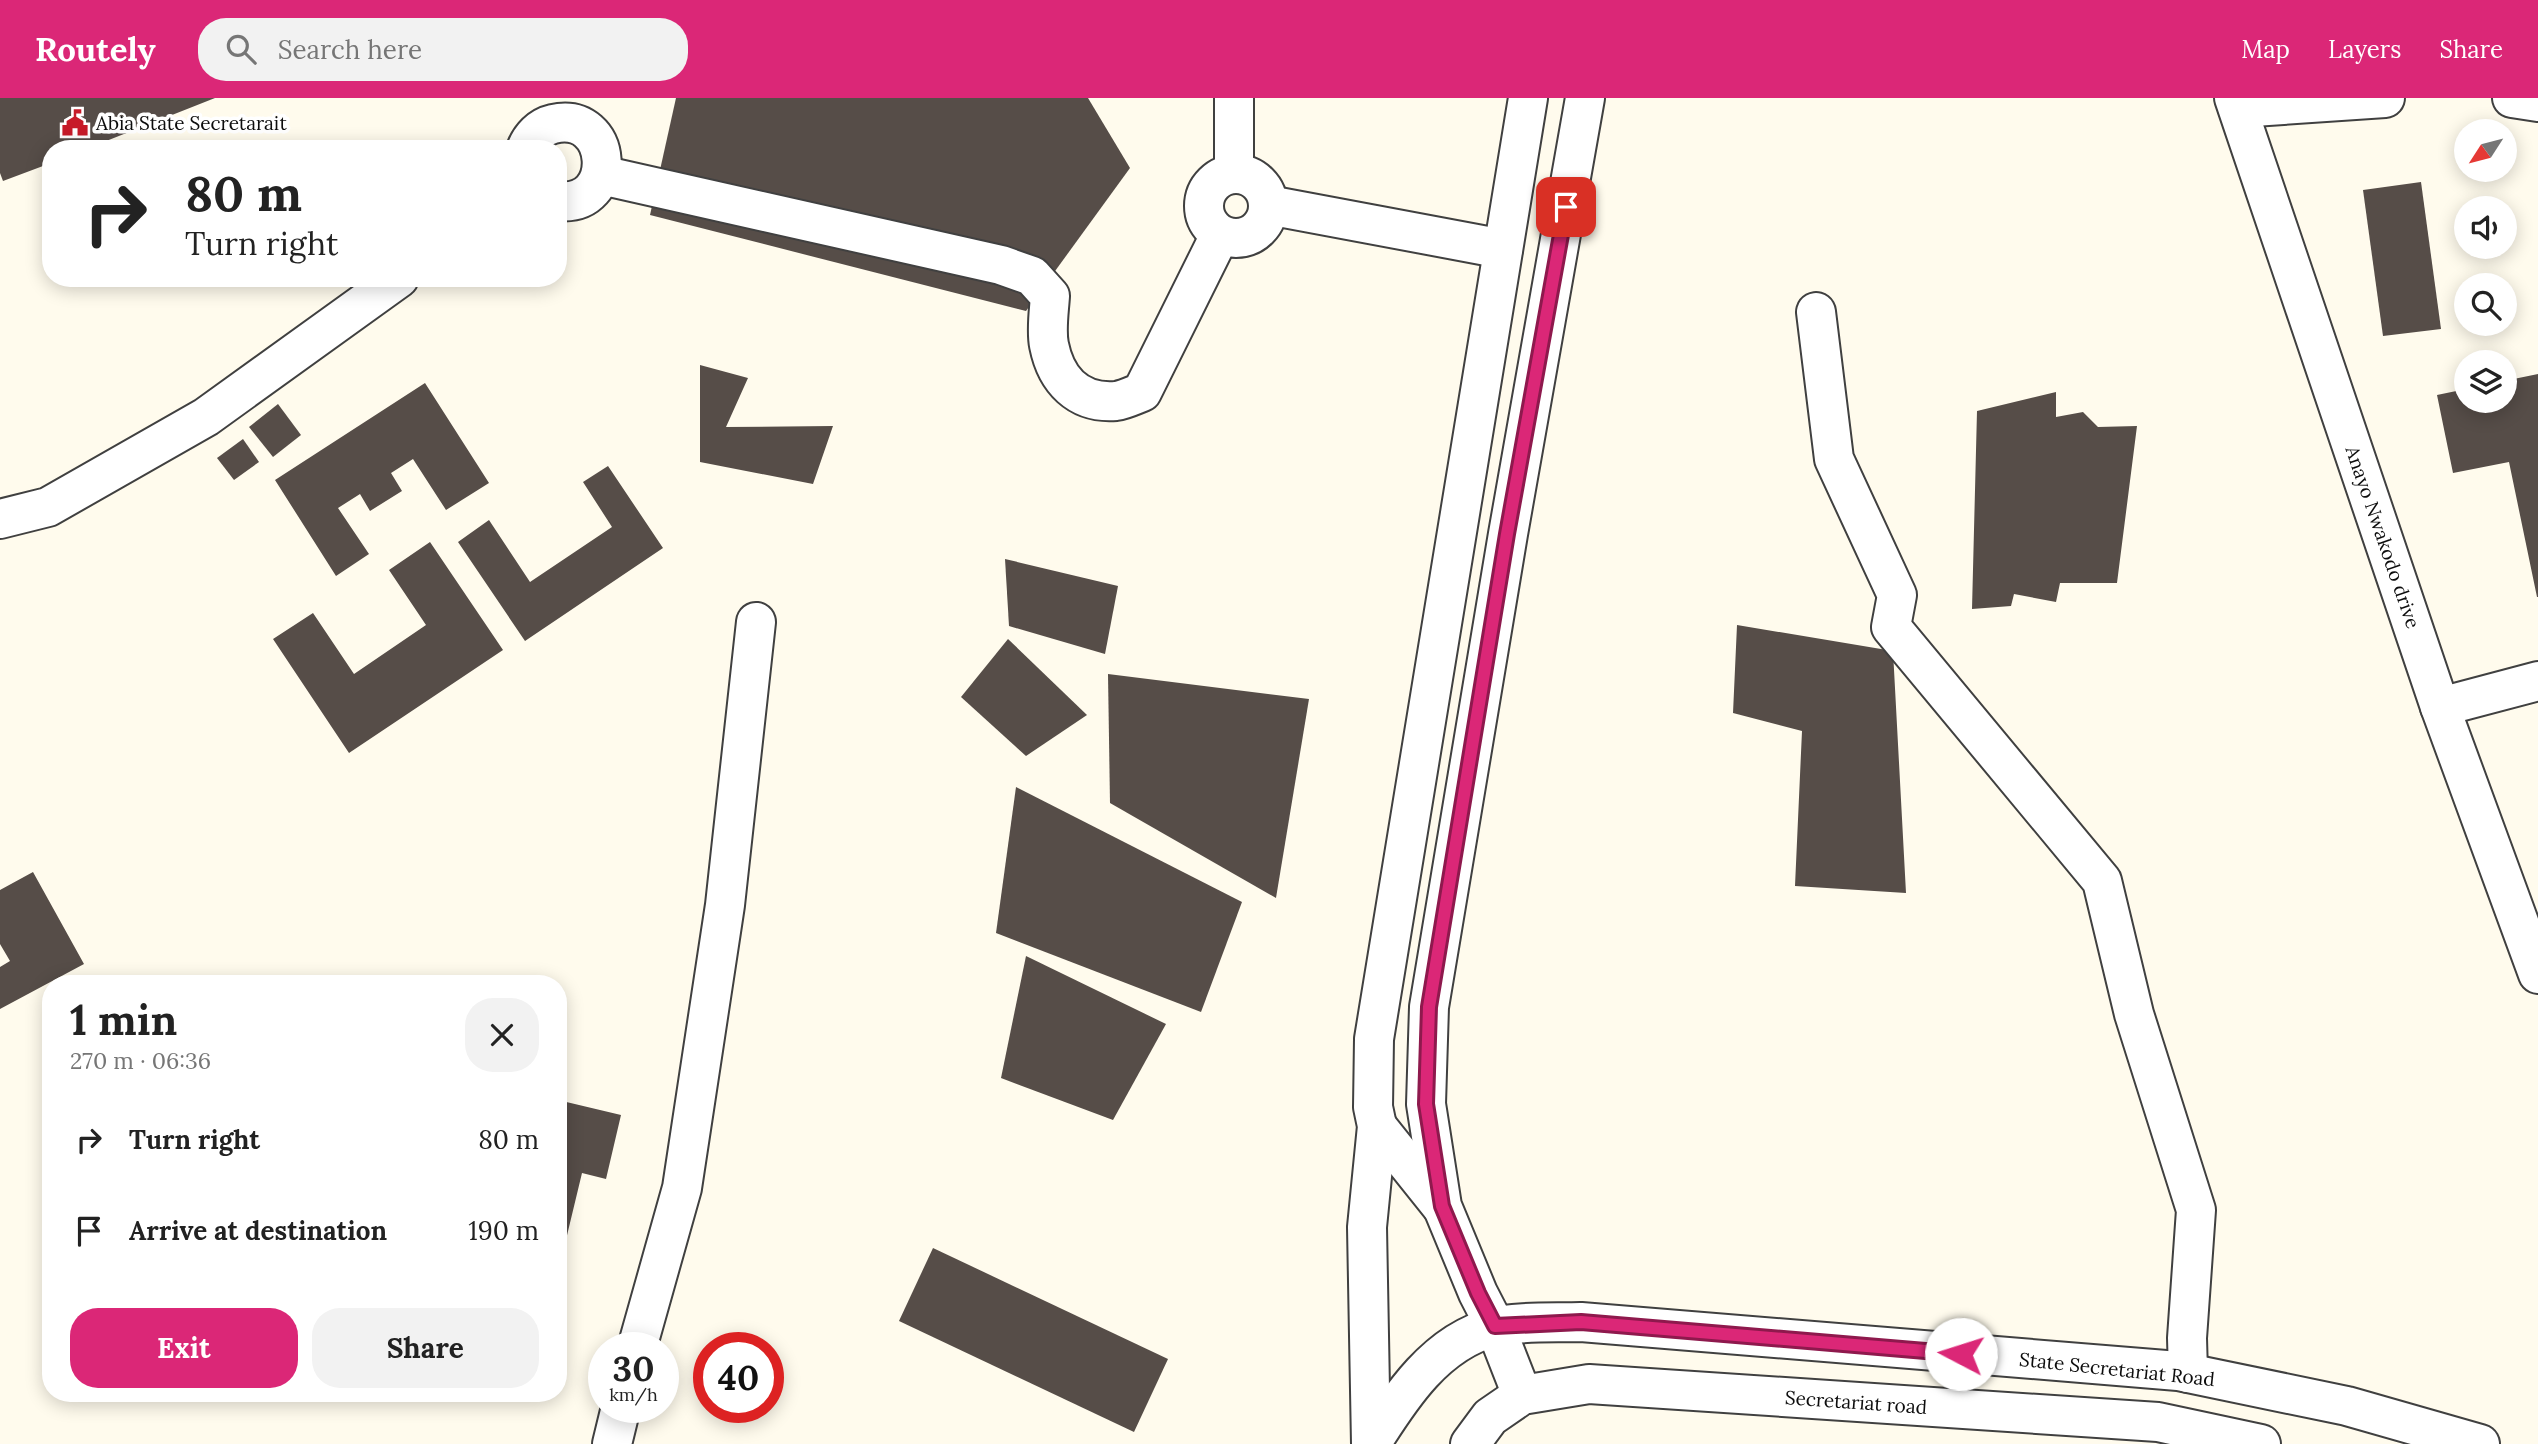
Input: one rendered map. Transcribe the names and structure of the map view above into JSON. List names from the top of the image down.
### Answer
{
  "streets": {
    "street": ["Anayo Nwakodo drive", "State Secretariat Road", "Secretariat road"]
  },
  "places": {
    "public building": ["Abia State Secretarait"]
  },
  "north": "bottom left",
  "page": {
    "header": "Routely",
    "search": "Search here",
    "nav": ["Map", "Layers", "Share"],
    "turn": ["80 m", "Turn right"],
    "heading": ["1 min", "270 m · 06:36"],
    "list": [
      {
        "name": "Turn right",
        "value": "80 m"
      },
      {
        "name": "Arrive at destination",
        "value": "190 m"
      }
    ],
    "buttons": ["Exit", "Share"],
    "speed": "30 km/h",
    "limit": "40"
  }
}
